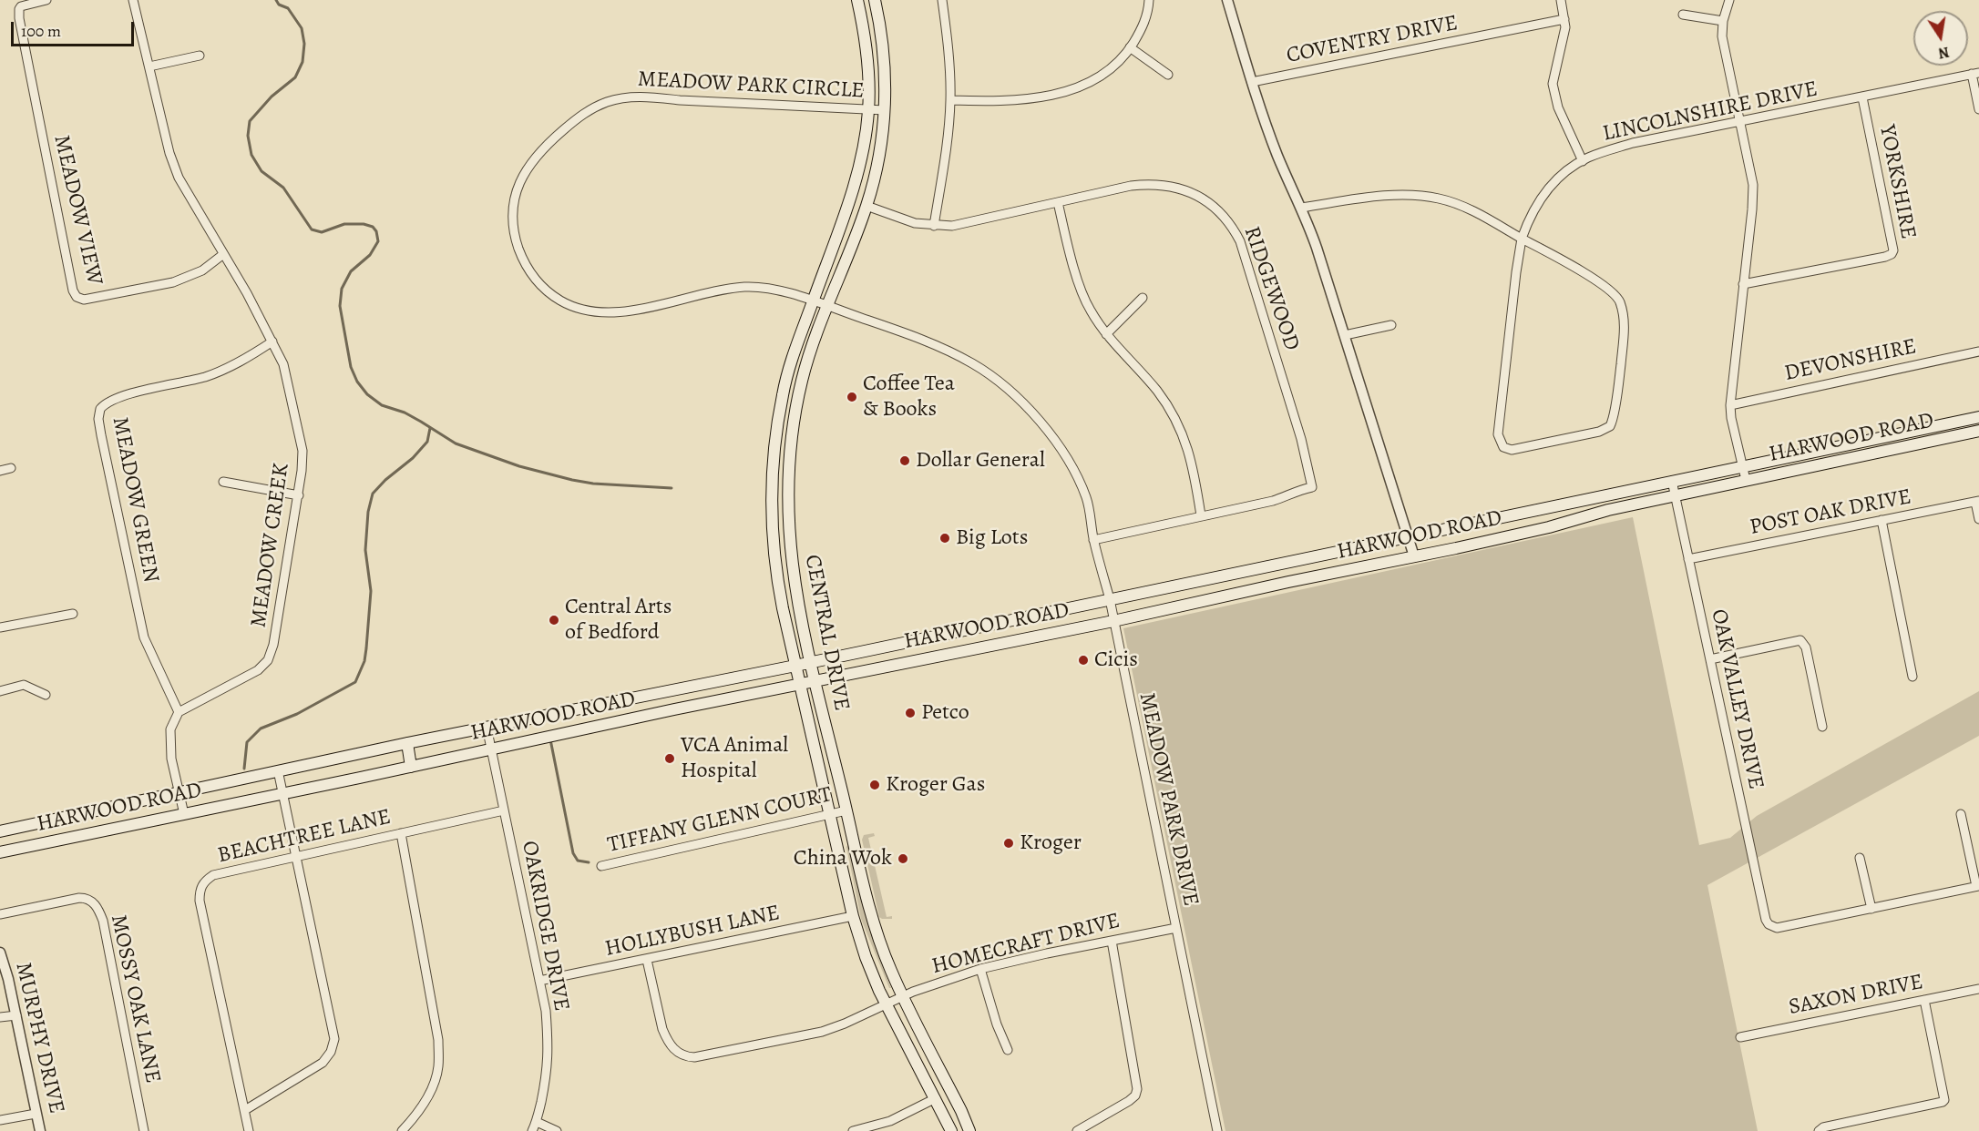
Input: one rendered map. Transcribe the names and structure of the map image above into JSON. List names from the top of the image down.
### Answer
{
  "streets": {
    "main road": ["HARWOOD ROAD", "CENTRAL DRIVE"],
    "street": [
      "COVENTRY DRIVE",
      "MEADOW PARK CIRCLE",
      "LINCOLNSHIRE DRIVE",
      "YORKSHIRE",
      "MEADOW VIEW",
      "RIDGEWOOD",
      "DEVONSHIRE",
      "MEADOW GREEN",
      "POST OAK DRIVE",
      "MEADOW CREEK",
      "OAK VALLEY DRIVE",
      "MEADOW PARK DRIVE",
      "TIFFANY GLENN COURT",
      "BEACHTREE LANE",
      "OAKRIDGE DRIVE",
      "HOLLYBUSH LANE",
      "HOMECRAFT DRIVE",
      "SAXON DRIVE",
      "MOSSY OAK LANE",
      "MURPHY DRIVE"
    ]
  },
  "crossings": [
    ["MEADOW PARK CIRCLE", "CENTRAL DRIVE"],
    ["MEADOW PARK CIRCLE", "MEADOW PARK DRIVE"],
    ["LINCOLNSHIRE DRIVE", "YORKSHIRE"],
    ["MEADOW VIEW", "MEADOW CREEK"],
    ["RIDGEWOOD", "CENTRAL DRIVE"],
    ["RIDGEWOOD", "MEADOW PARK DRIVE"],
    ["HARWOOD ROAD", "CENTRAL DRIVE"],
    ["HARWOOD ROAD", "OAK VALLEY DRIVE"],
    ["HARWOOD ROAD", "MEADOW PARK DRIVE"],
    ["HARWOOD ROAD", "OAKRIDGE DRIVE"],
    ["MEADOW GREEN", "MEADOW CREEK"],
    ["POST OAK DRIVE", "OAK VALLEY DRIVE"],
    ["CENTRAL DRIVE", "MEADOW PARK DRIVE"],
    ["CENTRAL DRIVE", "TIFFANY GLENN COURT"],
    ["CENTRAL DRIVE", "HOLLYBUSH LANE"],
    ["CENTRAL DRIVE", "HOMECRAFT DRIVE"],
    ["MEADOW PARK DRIVE", "HOMECRAFT DRIVE"],
    ["BEACHTREE LANE", "OAKRIDGE DRIVE"],
    ["OAKRIDGE DRIVE", "HOLLYBUSH LANE"],
    ["HOLLYBUSH LANE", "HOMECRAFT DRIVE"]
  ],
  "places": [
    "Coffee Tea & Books",
    "Dollar General",
    "Big Lots",
    "Central Arts of Bedford",
    "Cicis",
    "Petco",
    "VCA Animal Hospital",
    "Kroger Gas",
    "Kroger",
    "China Wok"
  ],
  "scale_bar": "100 m",
  "north": "bottom"
}
